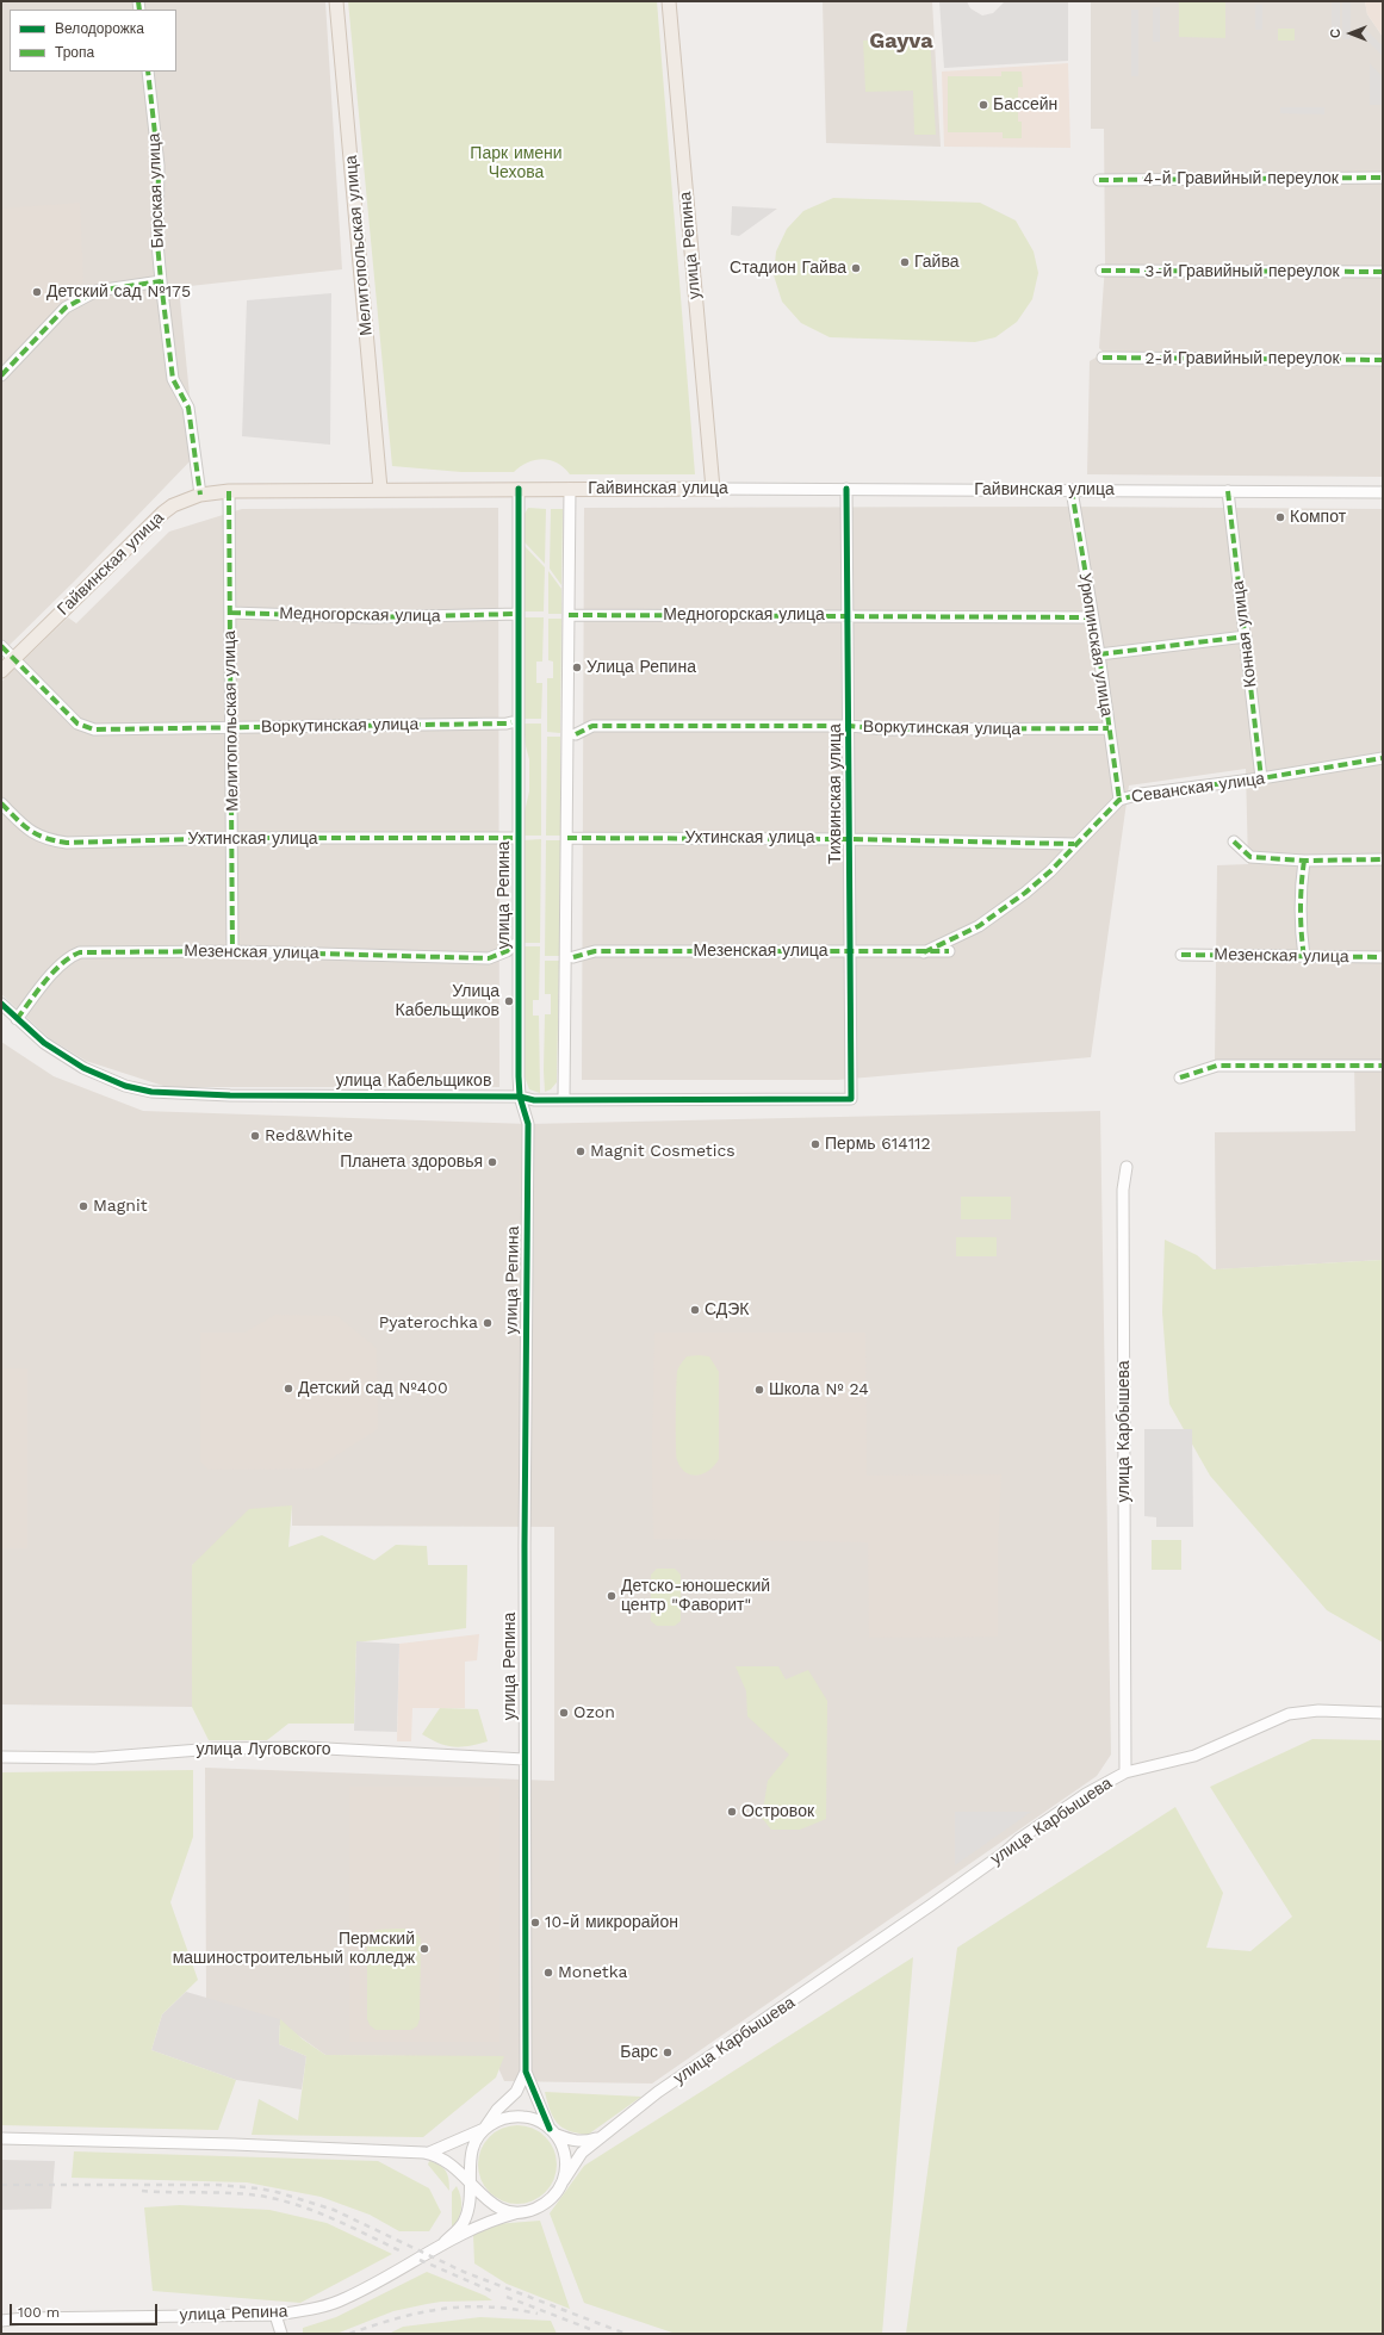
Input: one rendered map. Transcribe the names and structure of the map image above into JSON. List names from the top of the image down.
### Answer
{
  "streets": {
    "main road": ["Мелитопольская улица", "улица Репина", "Гайвинская улица"],
    "street": [
      "4-й Гравийный переулок",
      "Бирская улица",
      "3-й Гравийный переулок",
      "2-й Гравийный переулок",
      "Медногорская улица",
      "Конная улица",
      "Урюпинская улица",
      "Воркутинская улица",
      "Севанская улица",
      "Тихвинская улица",
      "Ухтинская улица",
      "Мезенская улица",
      "улица Кабельщиков",
      "улица Карбышева",
      "улица Луговского"
    ]
  },
  "crossings": [
    ["Бирская улица", "Гайвинская улица"],
    ["Мелитопольская улица", "Гайвинская улица"],
    ["Мелитопольская улица", "Медногорская улица"],
    ["Мелитопольская улица", "Воркутинская улица"],
    ["Мелитопольская улица", "Ухтинская улица"],
    ["Мелитопольская улица", "Мезенская улица"],
    ["улица Репина", "Гайвинская улица"],
    ["улица Репина", "Медногорская улица"],
    ["улица Репина", "Ухтинская улица"],
    ["улица Репина", "улица Кабельщиков"],
    ["улица Репина", "улица Луговского"],
    ["Гайвинская улица", "Конная улица"],
    ["Гайвинская улица", "Урюпинская улица"],
    ["Гайвинская улица", "Воркутинская улица"],
    ["Гайвинская улица", "Тихвинская улица"],
    ["Медногорская улица", "Урюпинская улица"],
    ["Медногорская улица", "Тихвинская улица"],
    ["Конная улица", "Севанская улица"],
    ["Урюпинская улица", "Воркутинская улица"],
    ["Урюпинская улица", "Севанская улица"],
    ["Воркутинская улица", "Тихвинская улица"],
    ["Севанская улица", "Ухтинская улица"],
    ["Севанская улица", "Мезенская улица"],
    ["Тихвинская улица", "Ухтинская улица"],
    ["Тихвинская улица", "Мезенская улица"],
    ["Тихвинская улица", "улица Кабельщиков"],
    ["Мезенская улица", "улица Кабельщиков"]
  ],
  "districts": ["Gayva"],
  "parks": ["Парк имени Чехова"],
  "places": [
    "Бассейн",
    "Гайва",
    "Стадион Гайва",
    "Детский сад №175",
    "Компот",
    "Улица Репина",
    "Улица Кабельщиков",
    "Red&White",
    "Пермь 614112",
    "Magnit Cosmetics",
    "Планета здоровья",
    "Magnit",
    "СДЭК",
    "Pyaterochka",
    "Детский сад №400",
    "Школа № 24",
    "Детско-юношеский центр \"Фаворит\"",
    "Ozon",
    "Островок",
    "10-й микрорайон",
    "Пермский машиностроительный колледж",
    "Monetka",
    "Барс"
  ],
  "legend": ["Велодорожка", "Тропа"],
  "scale_bar": "100 m",
  "north": "left"
}
